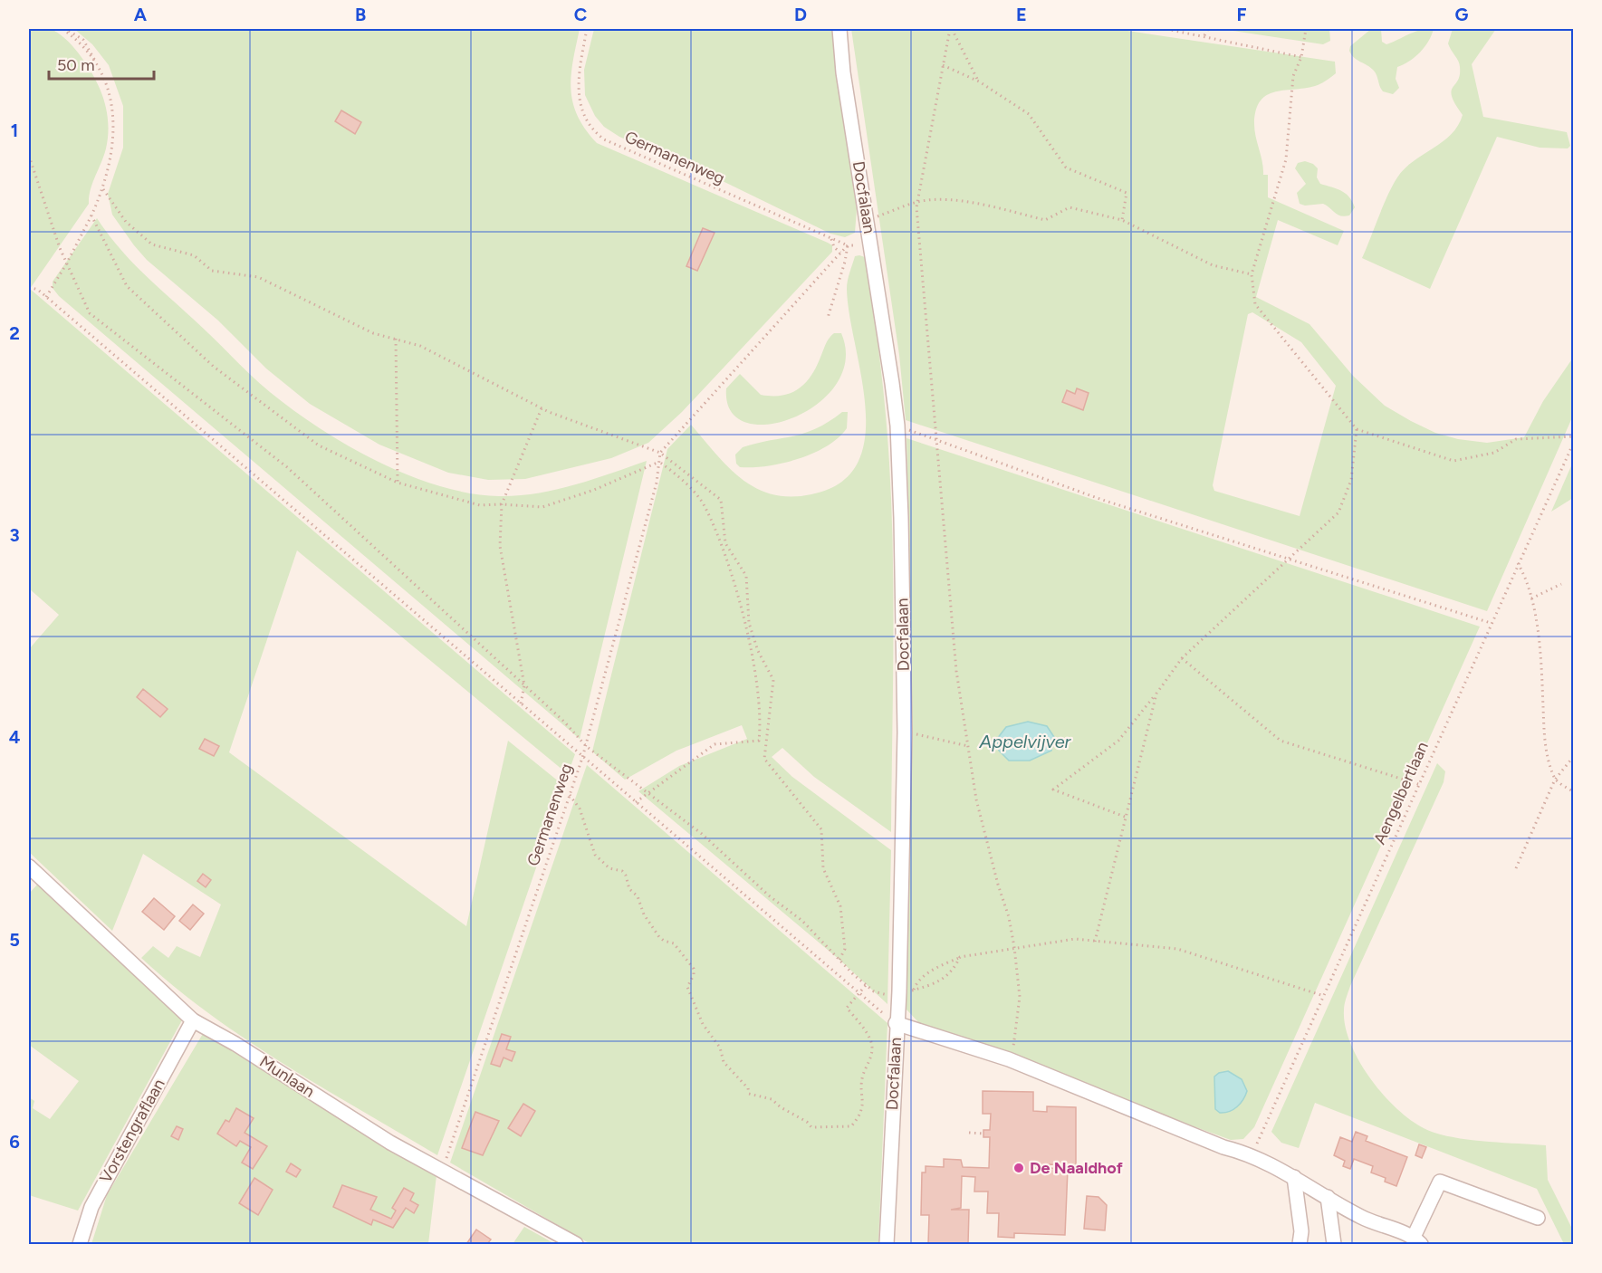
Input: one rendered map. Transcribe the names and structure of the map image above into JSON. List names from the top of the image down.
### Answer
{
  "streets": {
    "street": ["Docfalaan", "Munlaan", "Vorstengraflaan"],
    "path": ["Germanenweg", "Aengelbertlaan"]
  },
  "crossings": [
    ["Germanenweg", "Munlaan"],
    ["Munlaan", "Vorstengraflaan"]
  ],
  "water": ["Appelvijver"],
  "places": ["De Naaldhof"],
  "scale_bar": "50 m",
  "grid": {
    "columns": [
      "A",
      "B",
      "C",
      "D",
      "E",
      "F",
      "G"
    ],
    "rows": [
      "1",
      "2",
      "3",
      "4",
      "5",
      "6"
    ]
  }
}
